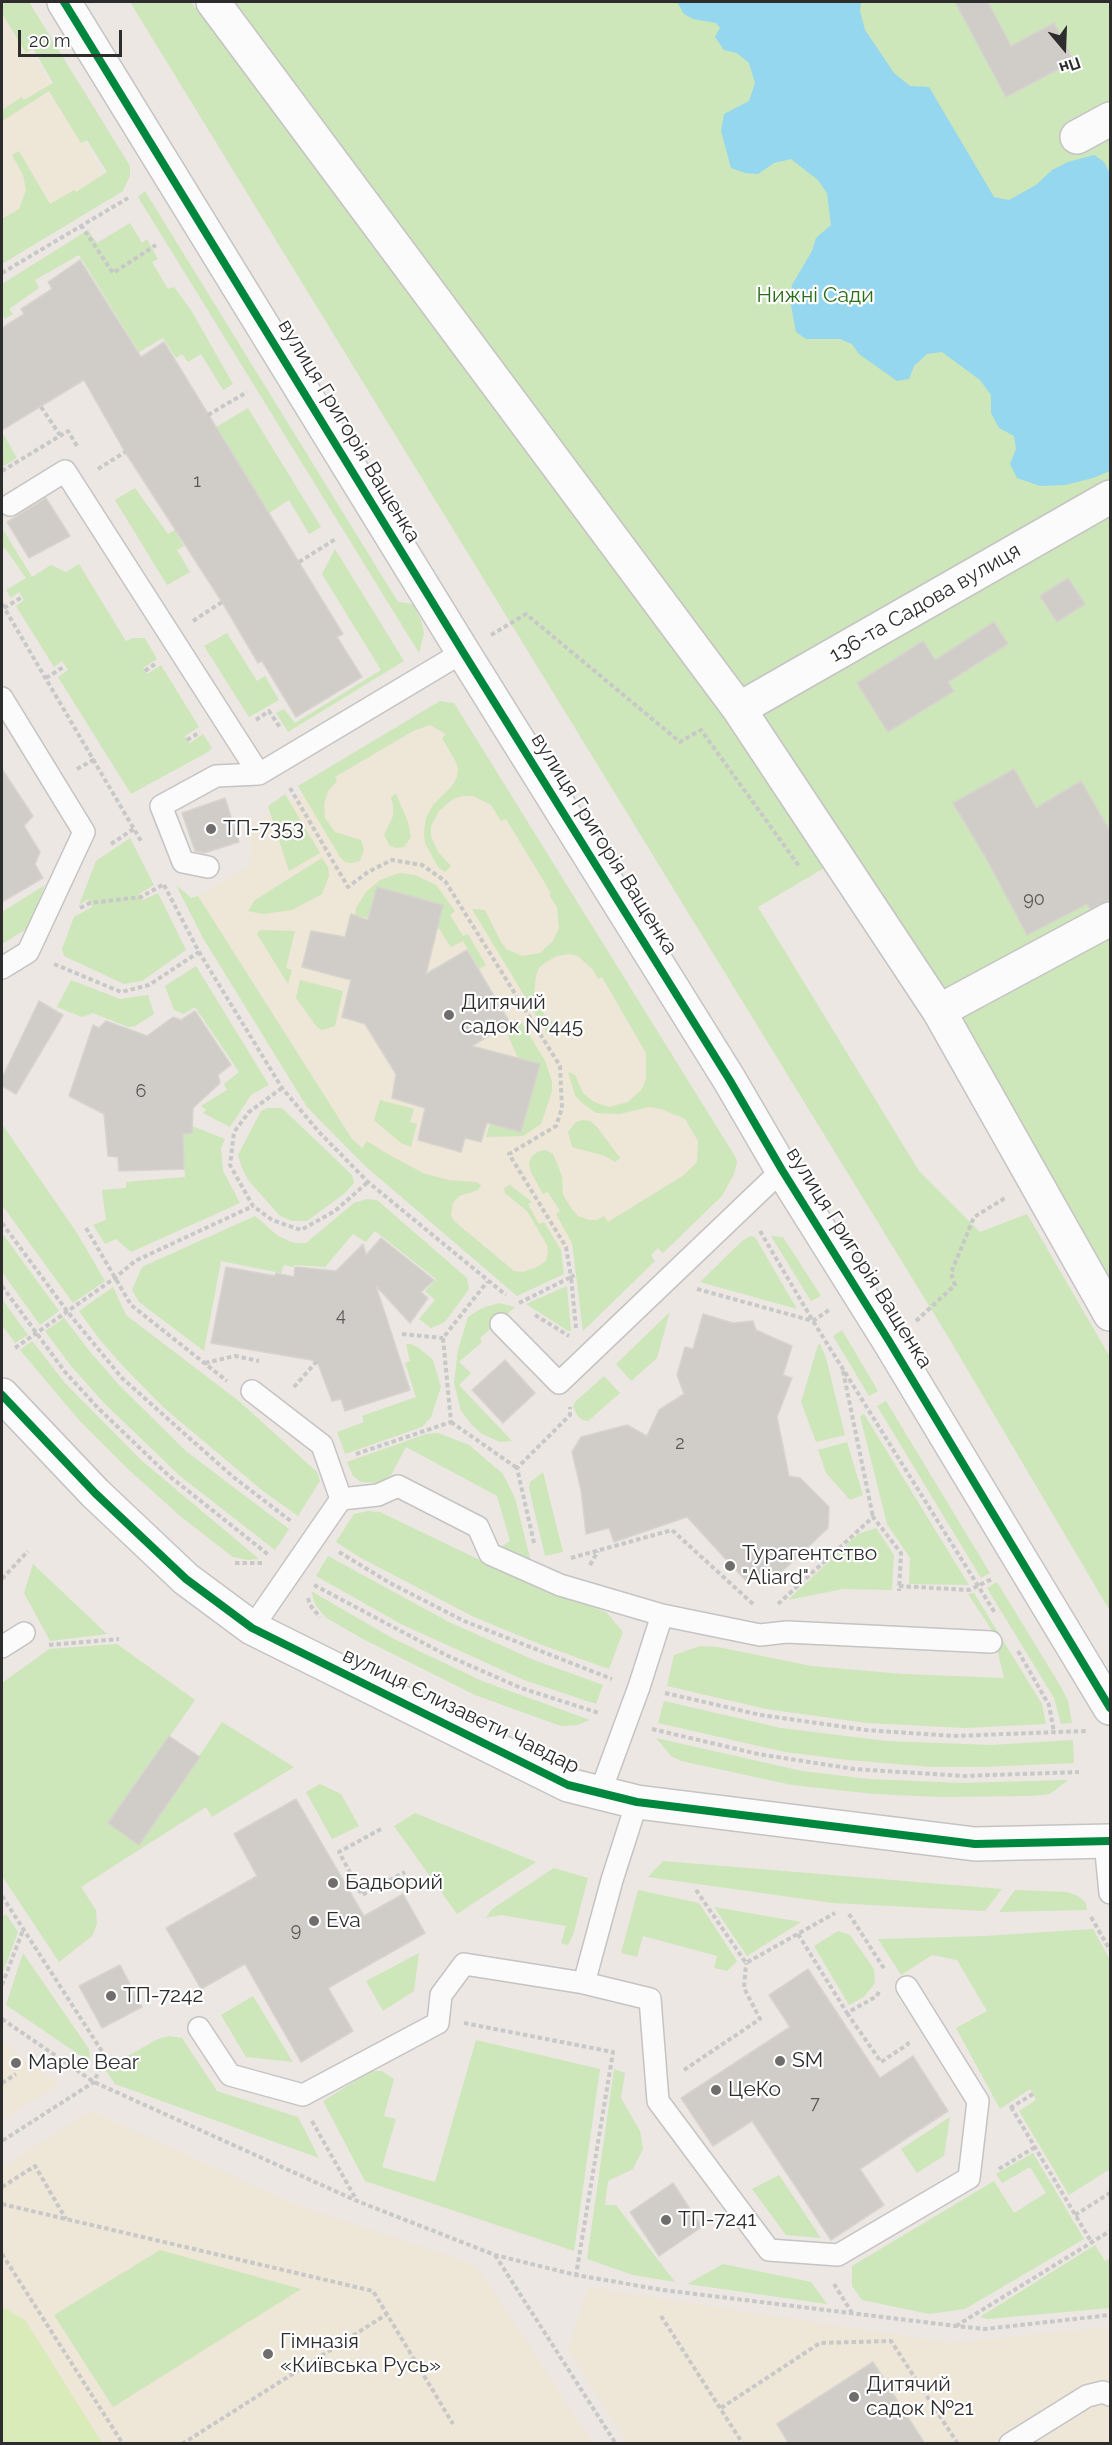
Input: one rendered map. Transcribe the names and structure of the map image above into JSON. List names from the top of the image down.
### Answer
{
  "streets": {
    "street": ["вулиця Григорія Ващенка", "136-та Садова вулиця", "вулиця Єлизавети Чавдар"]
  },
  "parks": ["Нижні Сади"],
  "places": [
    "ТП-7353",
    "Дитячий садок №445",
    "Турагентство \"Aliard\"",
    "Бадьорий",
    "Eva",
    "ТП-7242",
    "SM",
    "Maple Bear",
    "ЦеКо",
    "ТП-7241",
    "Гімназія «Київська Русь»",
    "Дитячий садок №21"
  ],
  "house_numbers": [
    "1",
    "90",
    "6",
    "4",
    "2",
    "9",
    "7"
  ],
  "scale_bar": "20 m",
  "north": "bottom"
}
